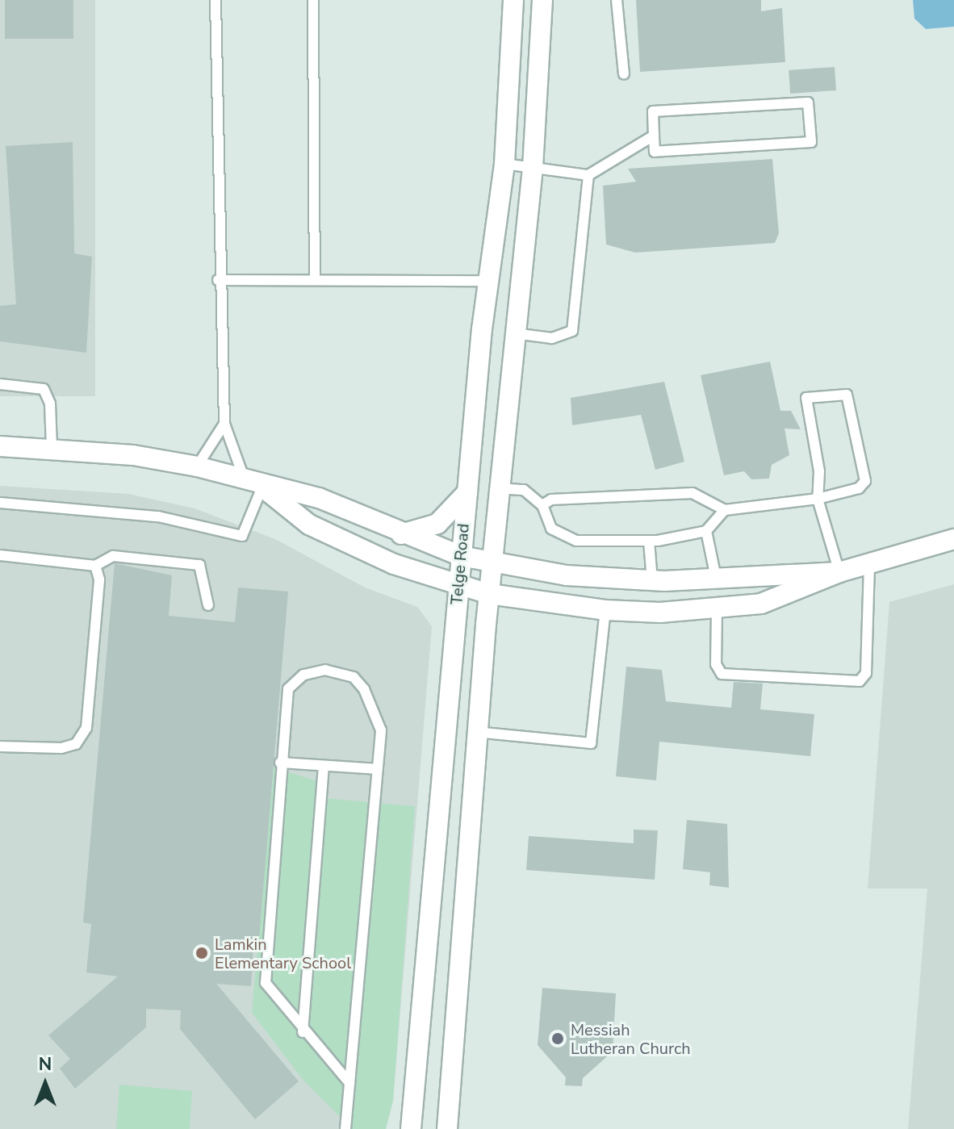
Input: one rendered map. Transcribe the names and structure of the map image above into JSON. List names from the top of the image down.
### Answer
{
  "streets": {
    "main road": ["Telge Road"]
  },
  "places": ["Lamkin Elementary School", "Messiah Lutheran Church"],
  "north": "top"
}
